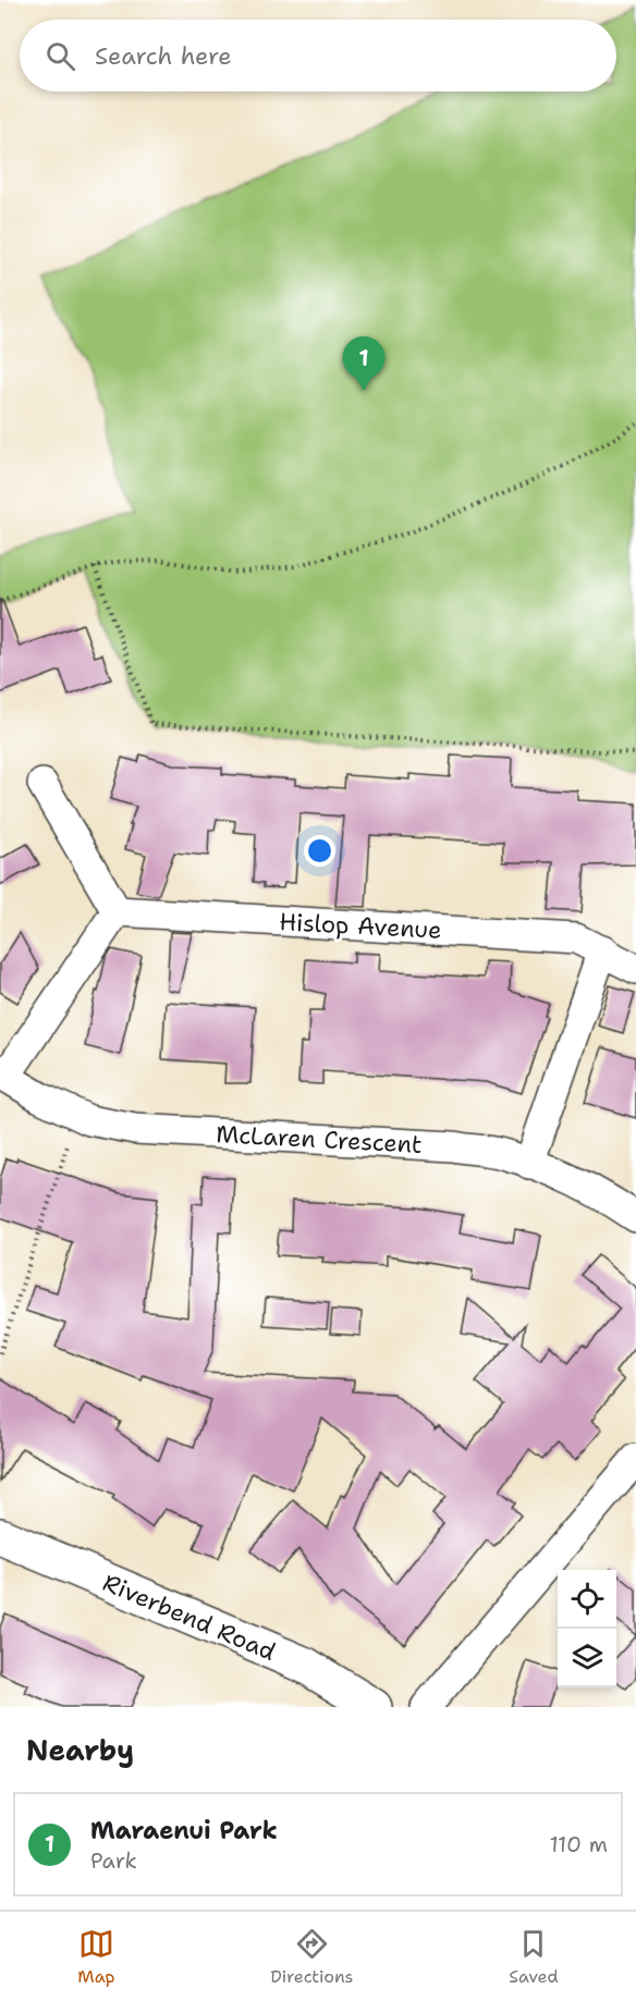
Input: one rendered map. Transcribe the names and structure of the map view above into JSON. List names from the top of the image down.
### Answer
{
  "streets": {
    "main road": ["Riverbend Road"],
    "street": ["Hislop Avenue", "McLaren Crescent"]
  },
  "page": {
    "search": "Search here",
    "pins": "1",
    "heading": "Nearby",
    "list": [
      {
        "mark": "1",
        "name": "Maraenui Park",
        "note": "Park",
        "value": "110 m"
      }
    ],
    "nav": ["Map", "Directions", "Saved"]
  }
}
